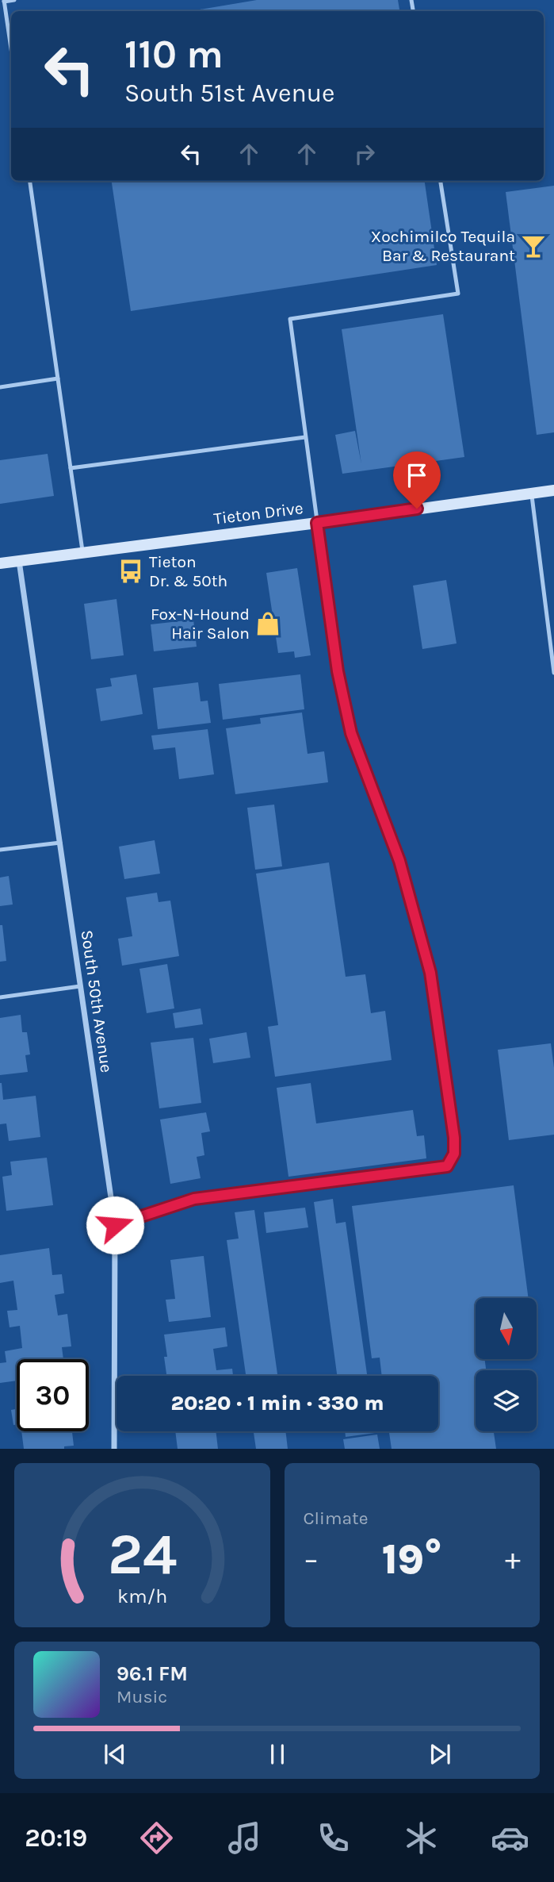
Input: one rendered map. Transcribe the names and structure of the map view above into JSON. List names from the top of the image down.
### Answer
{
  "streets": {
    "main road": ["Tieton Drive"],
    "street": ["South 50th Avenue"]
  },
  "crossings": [
    ["Tieton Drive", "South 50th Avenue"]
  ],
  "places": {
    "bar": ["Xochimilco Tequila Bar & Restaurant"],
    "bus stop": ["Tieton Dr. & 50th"],
    "shop": ["Fox-N-Hound Hair Salon"]
  },
  "north": "bottom",
  "page": {
    "turn": ["110 m", "South 51st Avenue"],
    "limit": "30",
    "trip": "20:20 · 1 min · 330 m",
    "tile": "Climate",
    "heat": ["−", "19°", "+"],
    "song": ["96.1 FM", "Music"],
    "tabs": "20:19",
    "gauge": ["24", "km/h"]
  }
}
